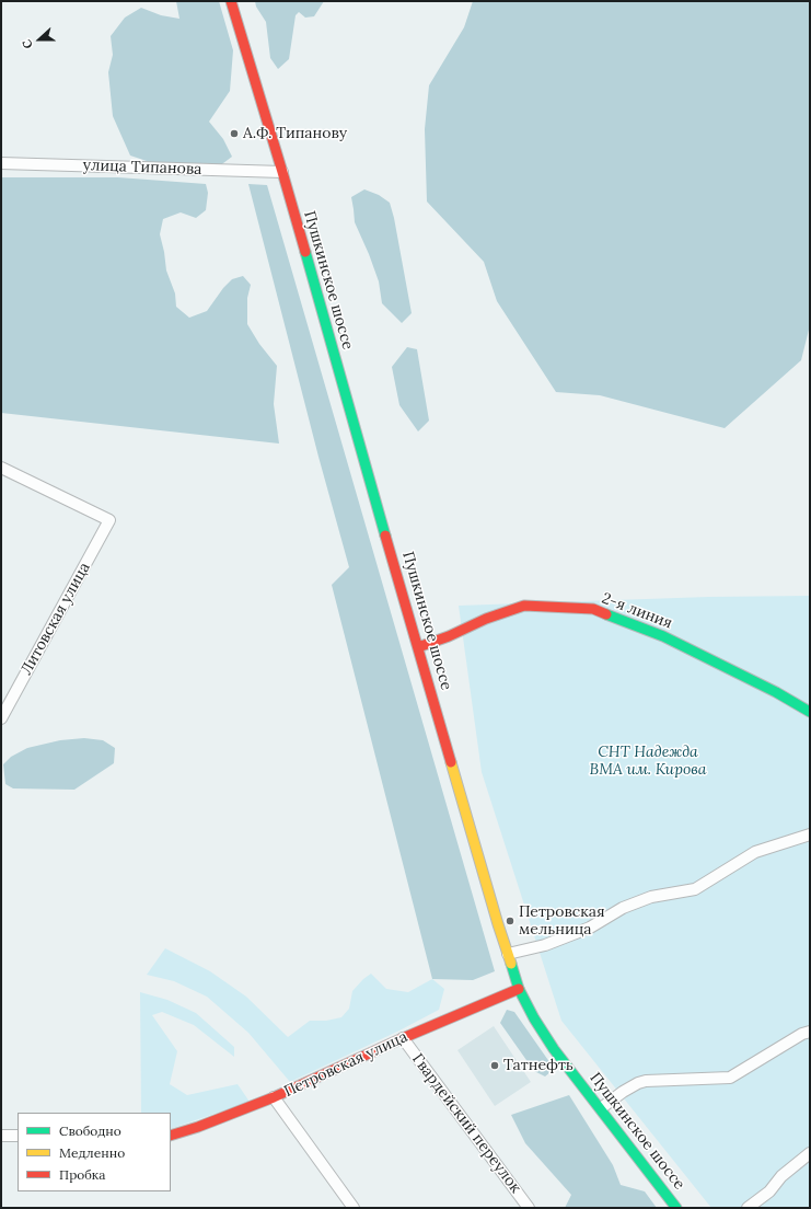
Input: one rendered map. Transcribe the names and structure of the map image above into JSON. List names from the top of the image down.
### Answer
{
  "streets": {
    "main road": ["Пушкинское шоссе", "2-я линия", "Петровская улица"],
    "street": ["улица Типанова", "Литовская улица", "Гвардейский переулок"]
  },
  "crossings": [
    ["улица Типанова", "Пушкинское шоссе"],
    ["Пушкинское шоссе", "2-я линия"],
    ["Пушкинское шоссе", "Петровская улица"],
    ["Петровская улица", "Гвардейский переулок"]
  ],
  "parks": ["СНТ Надежда ВМА им. Кирова"],
  "places": ["А.Ф. Типанову", "Петровская мельница", "Татнефть"],
  "legend": ["Свободно", "Медленно", "Пробка"],
  "north": "left"
}
